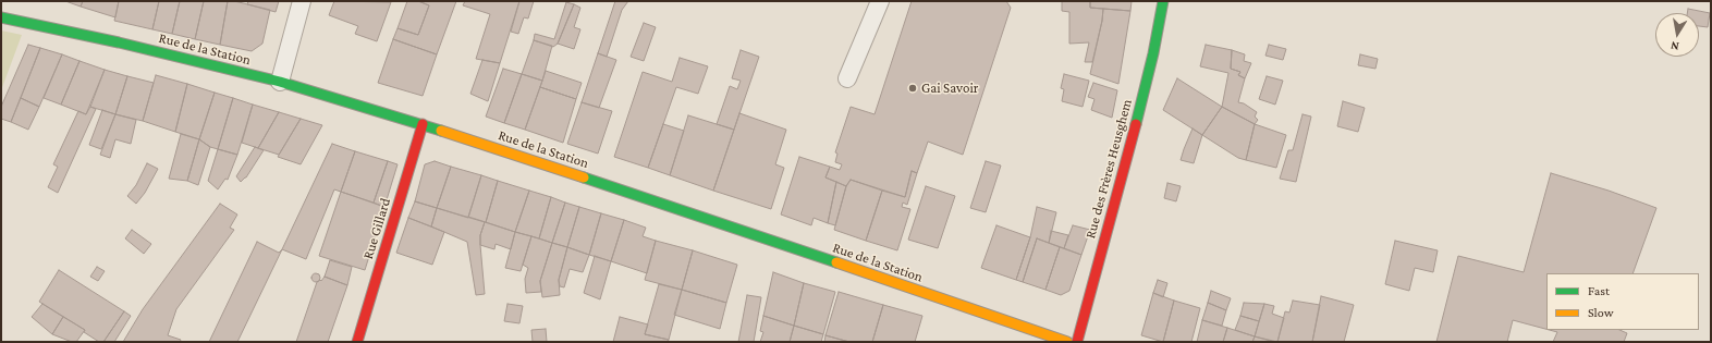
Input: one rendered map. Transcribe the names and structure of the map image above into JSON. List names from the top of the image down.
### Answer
{
  "streets": {
    "street": ["Rue de la Station", "Rue des Frères Heusghem", "Rue Gillard"]
  },
  "crossings": [
    ["Rue de la Station", "Rue Gillard"]
  ],
  "places": ["Gai Savoir"],
  "legend": ["Fast", "Slow"],
  "north": "bottom"
}
